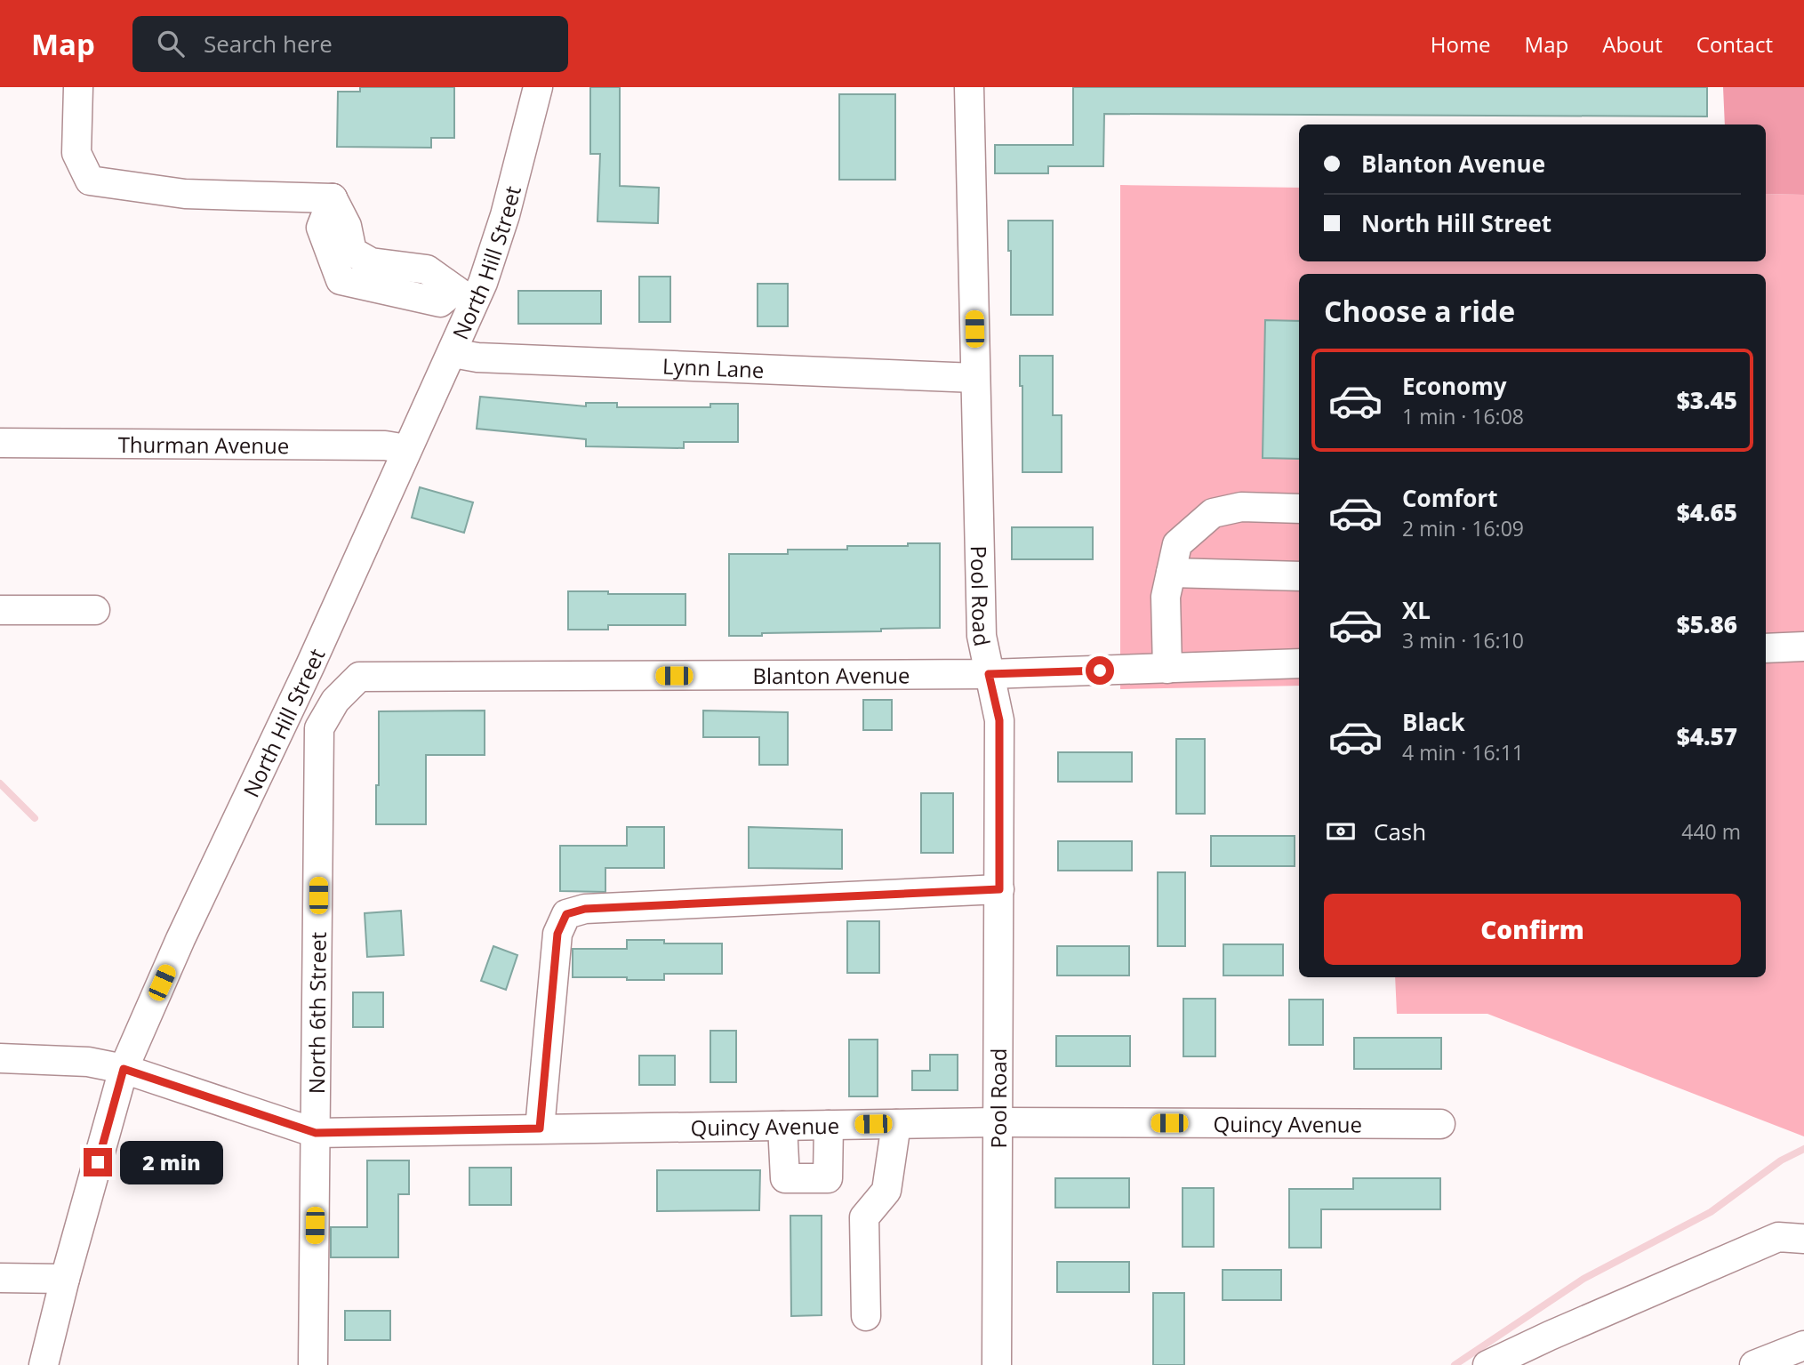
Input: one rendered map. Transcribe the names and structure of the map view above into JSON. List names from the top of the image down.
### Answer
{
  "streets": {
    "street": [
      "North Hill Street",
      "Lynn Lane",
      "Thurman Avenue",
      "Pool Road",
      "Blanton Avenue",
      "North 6th Street",
      "Quincy Avenue"
    ]
  },
  "crossings": [
    ["North Hill Street", "Lynn Lane"],
    ["North Hill Street", "Thurman Avenue"],
    ["North Hill Street", "Quincy Avenue"],
    ["Lynn Lane", "Pool Road"],
    ["Pool Road", "Blanton Avenue"],
    ["Pool Road", "Quincy Avenue"],
    ["Blanton Avenue", "North 6th Street"],
    ["North 6th Street", "Quincy Avenue"]
  ],
  "page": {
    "header": "Map",
    "search": "Search here",
    "nav": [
      "Home",
      "Map",
      "About",
      "Contact"
    ],
    "banner": ["Blanton Avenue", "North Hill Street"],
    "heading": "Choose a ride",
    "list": [
      {
        "name": "Economy",
        "note": "1 min · 16:08",
        "value": "$3.45"
      },
      {
        "name": "Comfort",
        "note": "2 min · 16:09",
        "value": "$4.65"
      },
      {
        "name": "XL",
        "note": "3 min · 16:10",
        "value": "$5.86"
      },
      {
        "name": "Black",
        "note": "4 min · 16:11",
        "value": "$4.57"
      }
    ],
    "pay": ["Cash", "440 m"],
    "buttons": "Confirm",
    "bubble": "2 min"
  }
}
